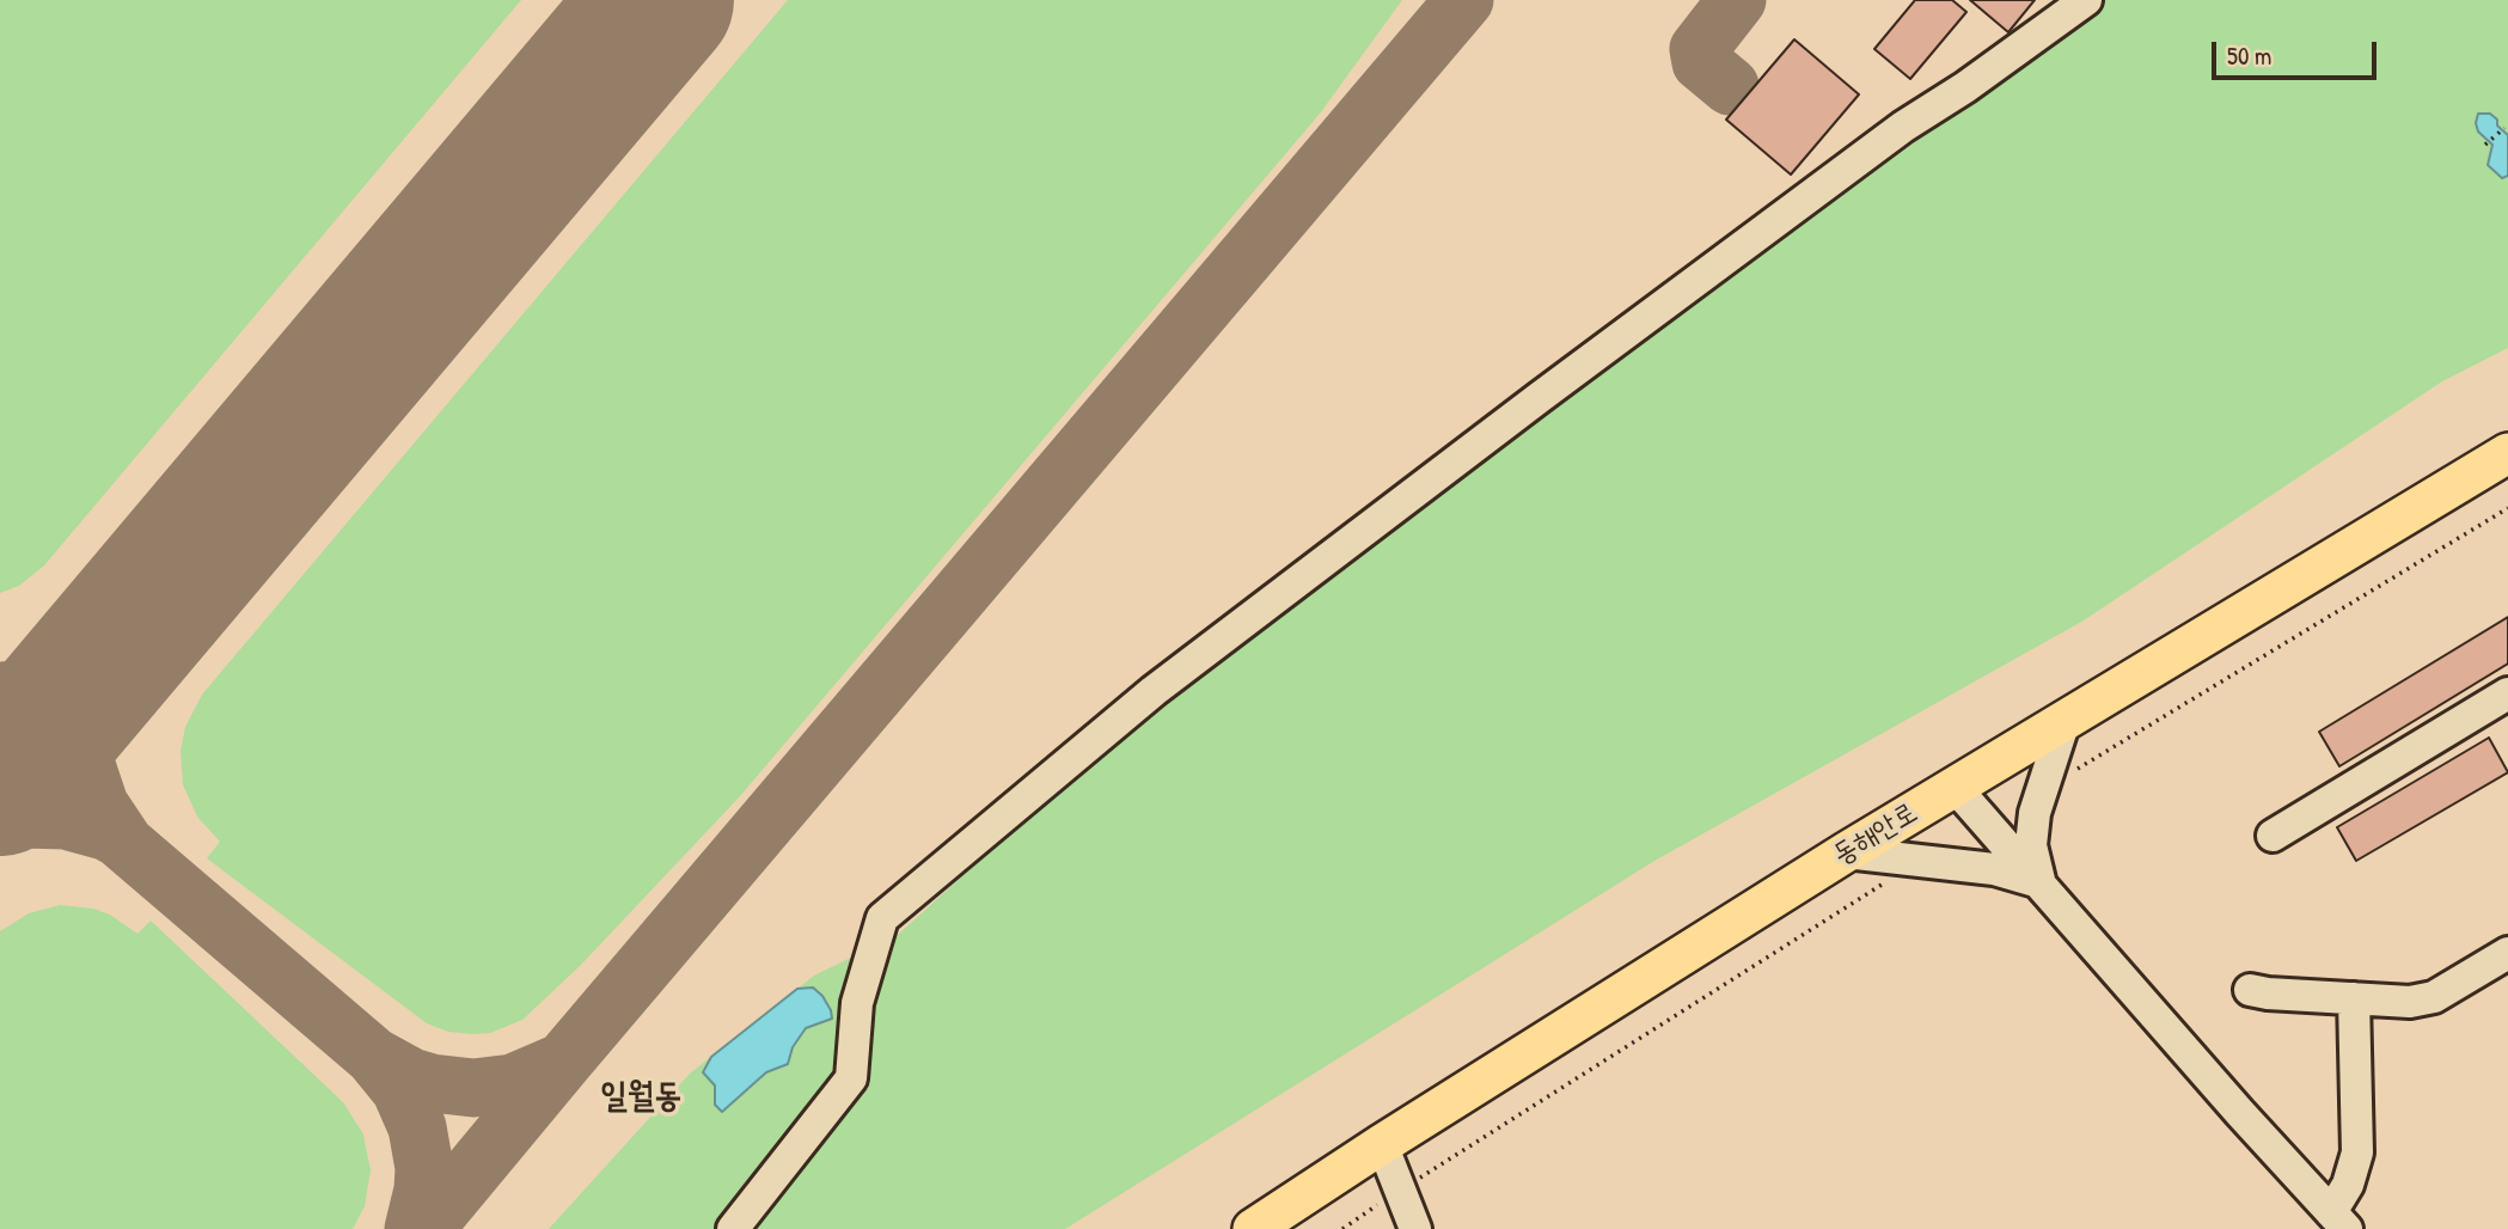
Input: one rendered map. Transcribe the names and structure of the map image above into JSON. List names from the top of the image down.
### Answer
{
  "streets": {
    "main road": ["동해안로"]
  },
  "districts": ["일월동"],
  "scale_bar": "50 m"
}
